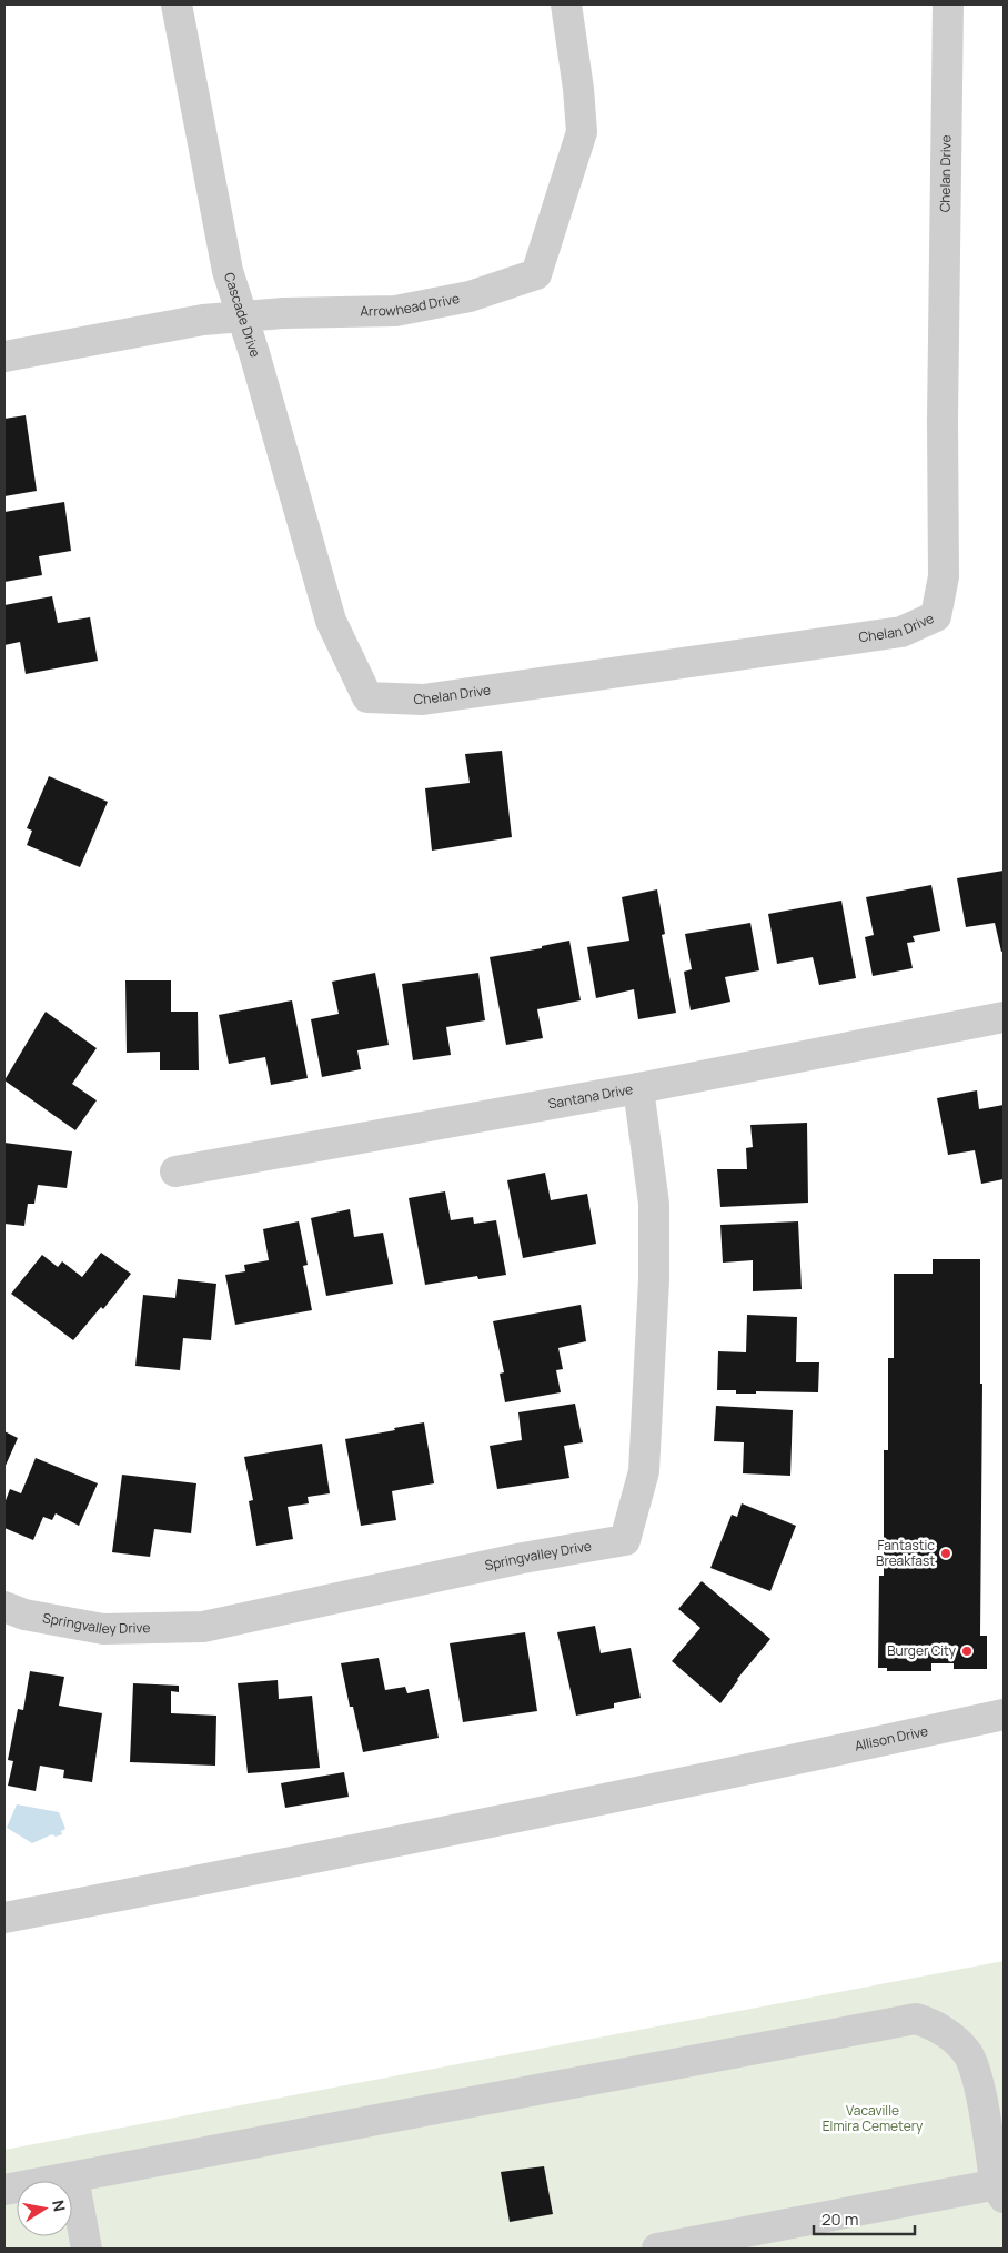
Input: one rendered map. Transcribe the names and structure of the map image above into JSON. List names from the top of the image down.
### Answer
{
  "streets": {
    "street": [
      "Chelan Drive",
      "Arrowhead Drive",
      "Cascade Drive",
      "Santana Drive",
      "Springvalley Drive",
      "Allison Drive"
    ]
  },
  "crossings": [
    ["Chelan Drive", "Cascade Drive"],
    ["Arrowhead Drive", "Cascade Drive"],
    ["Santana Drive", "Springvalley Drive"]
  ],
  "parks": ["Vacaville Elmira Cemetery"],
  "places": ["Fantastic Breakfast", "Burger City"],
  "scale_bar": "20 m",
  "north": "right"
}
